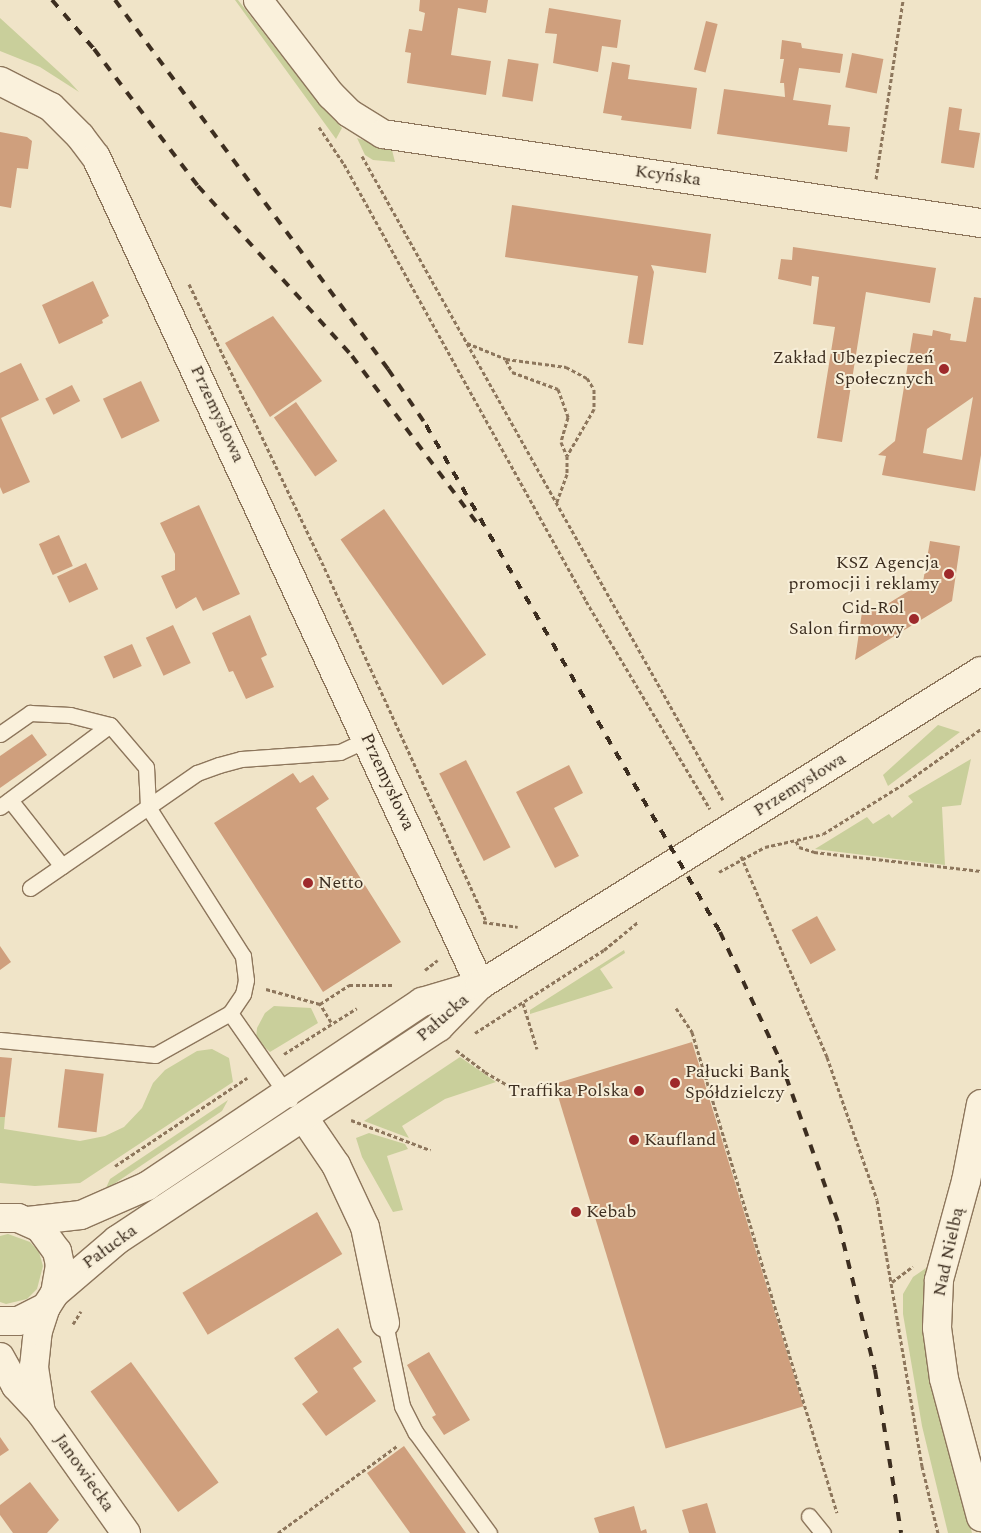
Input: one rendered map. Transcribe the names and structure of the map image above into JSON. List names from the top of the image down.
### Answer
{
  "streets": {
    "street": [
      "Kcyńska",
      "Przemysłowa",
      "Pałucka",
      "Nad Nielbą",
      "Janowiecka"
    ]
  },
  "crossings": [
    ["Przemysłowa", "Pałucka"],
    ["Pałucka", "Janowiecka"]
  ],
  "places": [
    "Zakład Ubezpieczeń Społecznych",
    "KSZ Agencja promocji i reklamy",
    "Cid-Rol Salon firmowy",
    "Netto",
    "Pałucki Bank Spółdzielczy",
    "Traffika Polska",
    "Kaufland",
    "Kebab"
  ]
}
